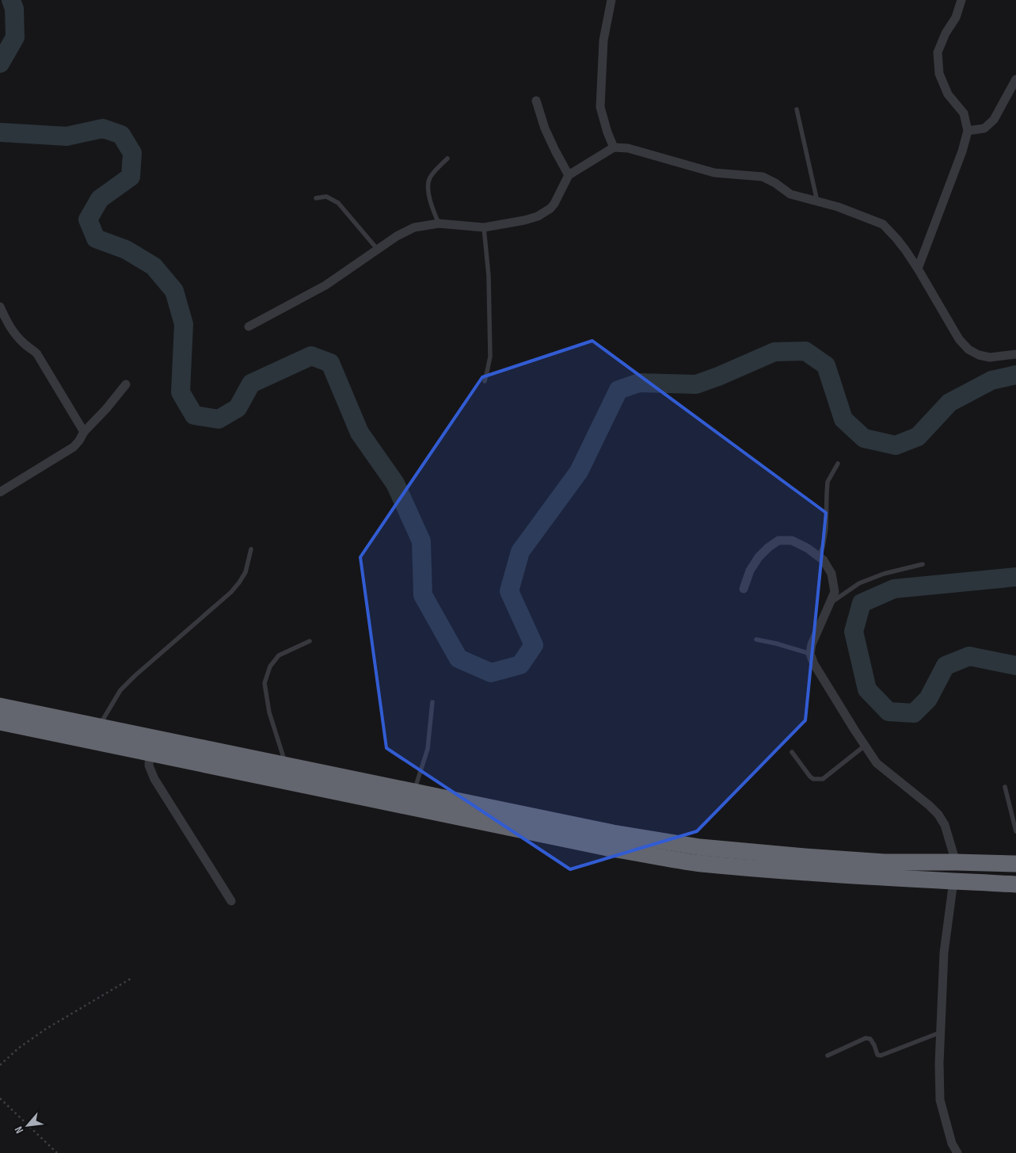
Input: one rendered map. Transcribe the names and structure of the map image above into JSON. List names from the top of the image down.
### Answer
{
  "north": "bottom left"
}
